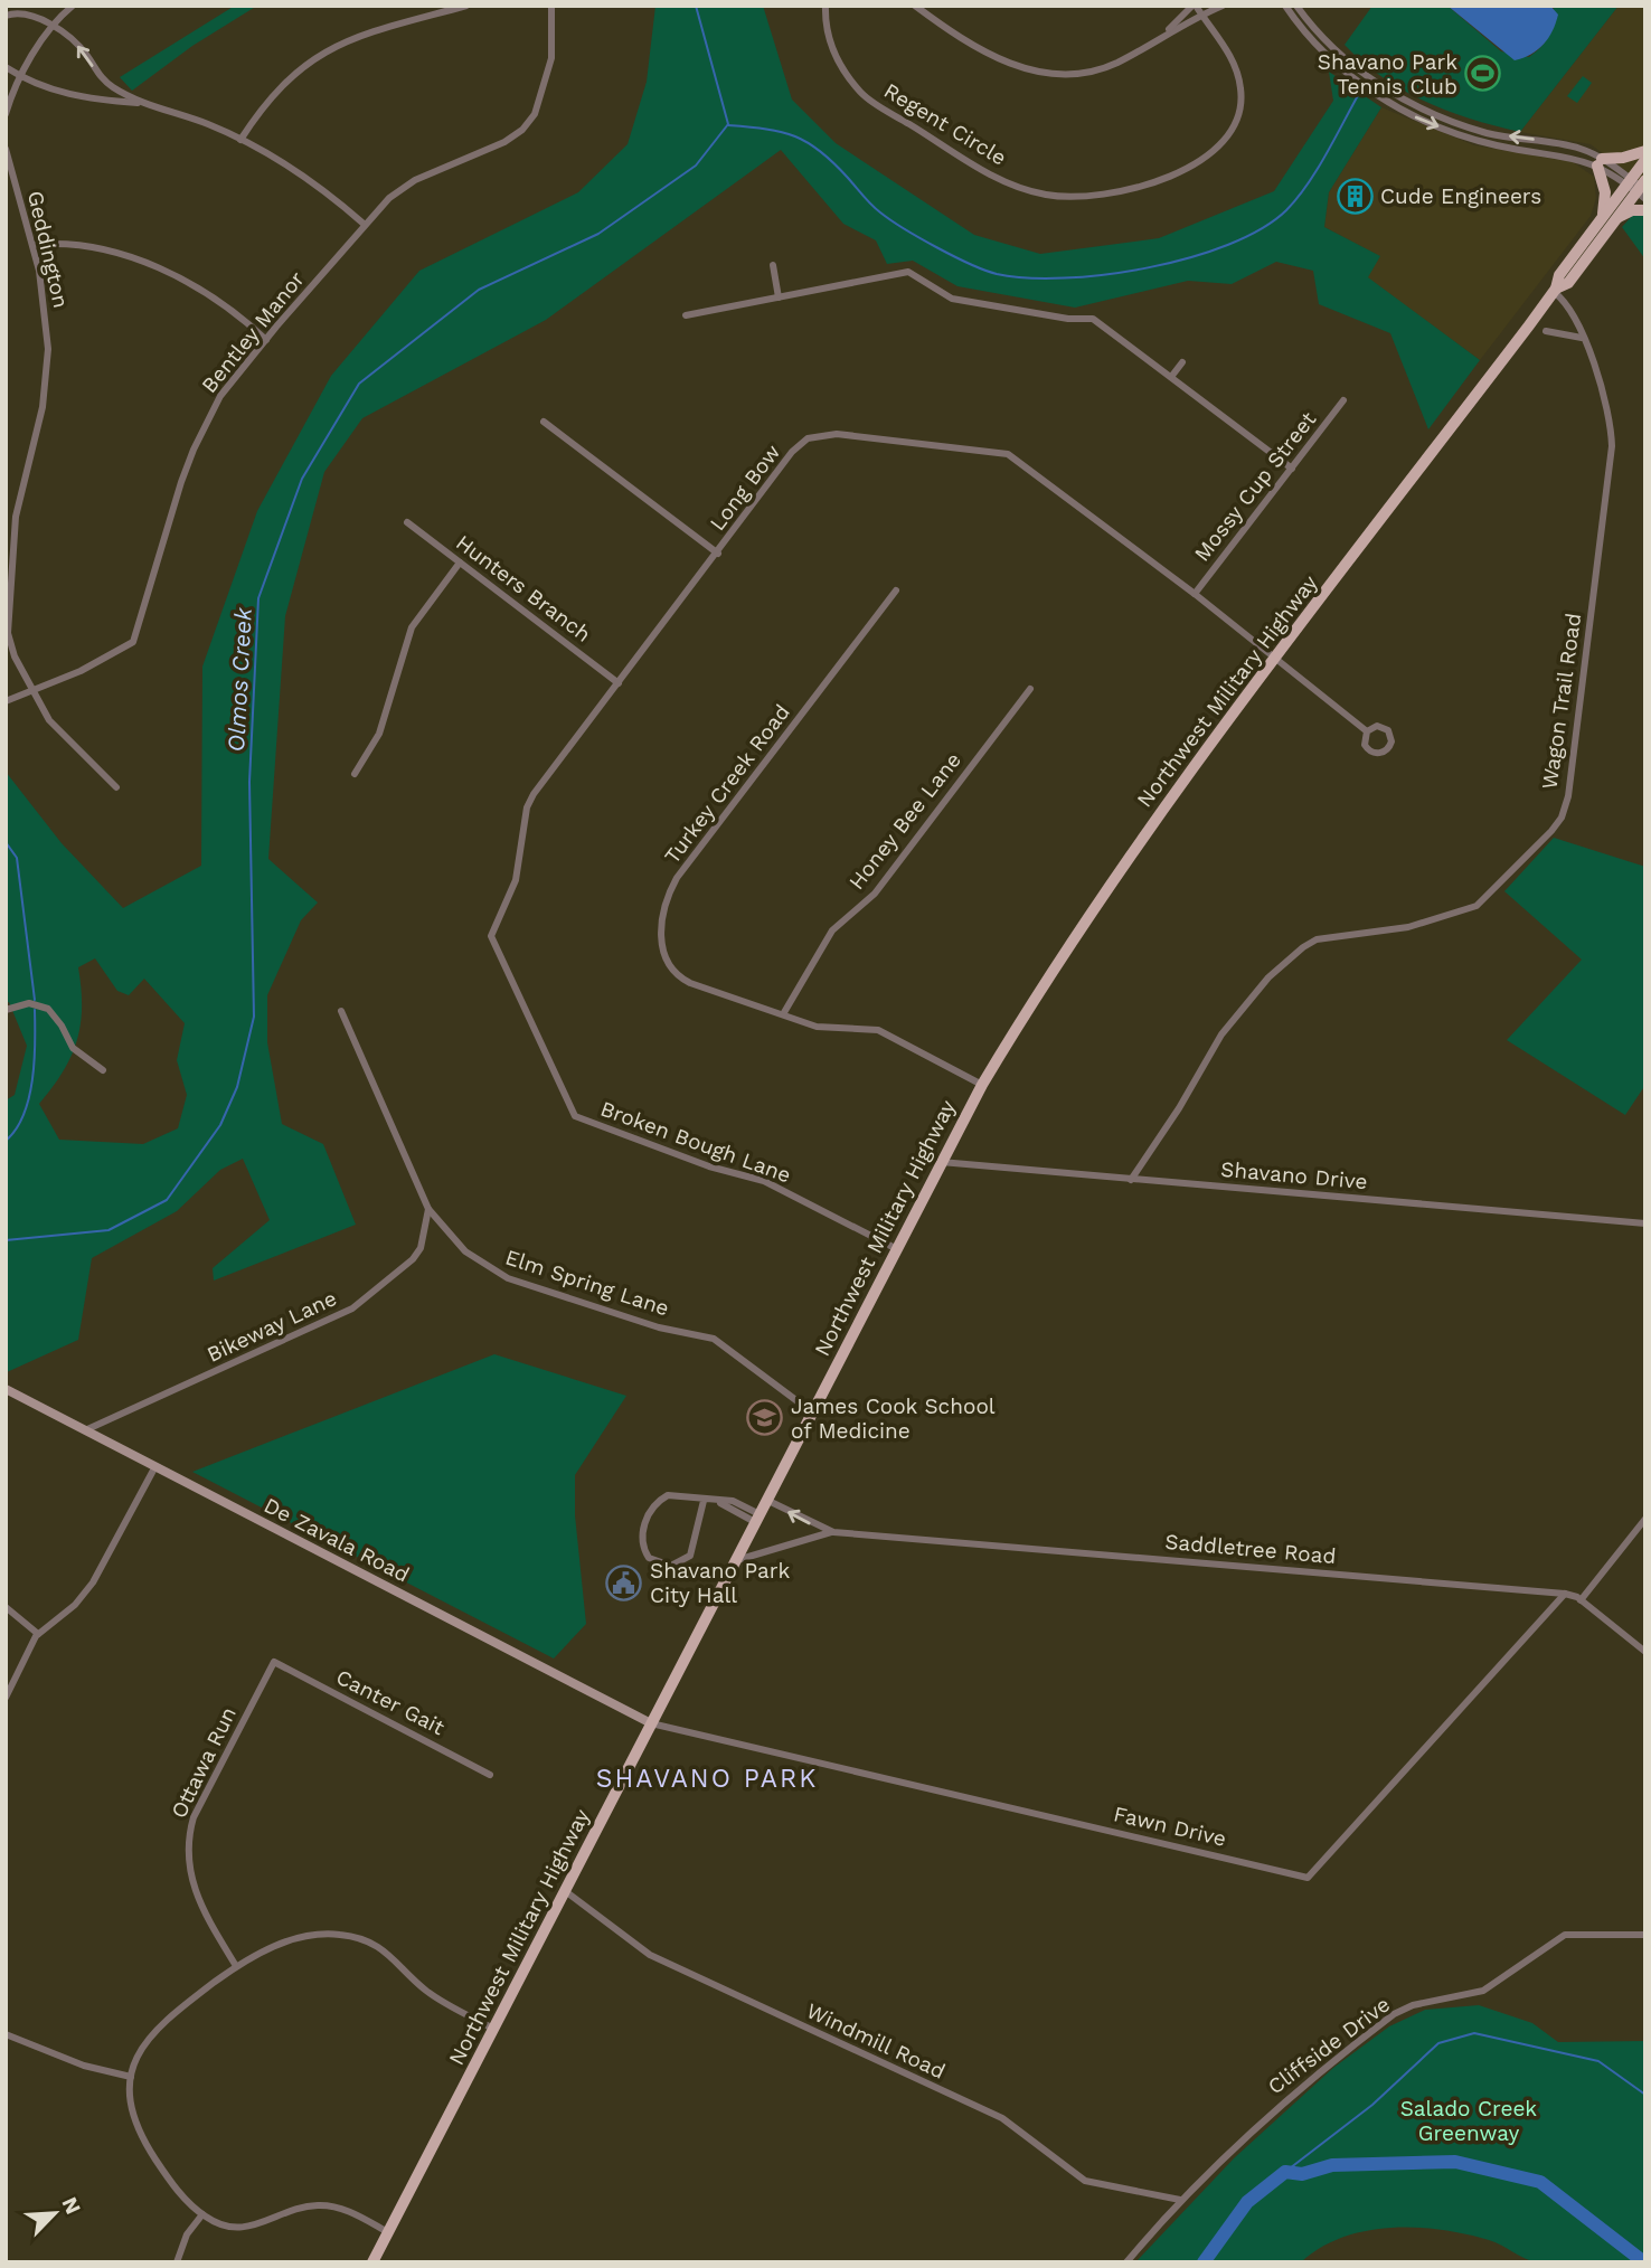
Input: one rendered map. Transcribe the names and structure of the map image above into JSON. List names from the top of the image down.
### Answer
{
  "streets": {
    "main road": ["Northwest Military Highway", "De Zavala Road"],
    "street": [
      "Regent Circle",
      "Geddington",
      "Bentley Manor",
      "Mossy Cup Street",
      "Long Bow",
      "Hunters Branch",
      "Wagon Trail Road",
      "Turkey Creek Road",
      "Honey Bee Lane",
      "Broken Bough Lane",
      "Shavano Drive",
      "Elm Spring Lane",
      "Bikeway Lane",
      "Saddletree Road",
      "Canter Gait",
      "Ottawa Run",
      "Fawn Drive",
      "Windmill Road",
      "Cliffside Drive"
    ]
  },
  "crossings": [
    ["Geddington", "Bentley Manor"],
    ["Mossy Cup Street", "Long Bow"],
    ["Long Bow", "Hunters Branch"],
    ["Long Bow", "Northwest Military Highway"],
    ["Long Bow", "Broken Bough Lane"],
    ["Northwest Military Highway", "Wagon Trail Road"],
    ["Northwest Military Highway", "Turkey Creek Road"],
    ["Northwest Military Highway", "Broken Bough Lane"],
    ["Northwest Military Highway", "Shavano Drive"],
    ["Northwest Military Highway", "Elm Spring Lane"],
    ["Northwest Military Highway", "De Zavala Road"],
    ["Northwest Military Highway", "Saddletree Road"],
    ["Northwest Military Highway", "Fawn Drive"],
    ["Northwest Military Highway", "Windmill Road"],
    ["Wagon Trail Road", "Shavano Drive"],
    ["Turkey Creek Road", "Honey Bee Lane"],
    ["Elm Spring Lane", "Bikeway Lane"],
    ["Bikeway Lane", "De Zavala Road"],
    ["De Zavala Road", "Fawn Drive"],
    ["Saddletree Road", "Fawn Drive"],
    ["Canter Gait", "Ottawa Run"],
    ["Windmill Road", "Cliffside Drive"]
  ],
  "districts": ["SHAVANO PARK"],
  "water": ["Olmos Creek"],
  "parks": ["Salado Creek Greenway"],
  "places": {
    "sports": ["Shavano Park Tennis Club"],
    "building": ["Cude Engineers"],
    "school or university": ["James Cook School of Medicine"],
    "public building": ["Shavano Park City Hall"]
  },
  "north": "top right"
}
